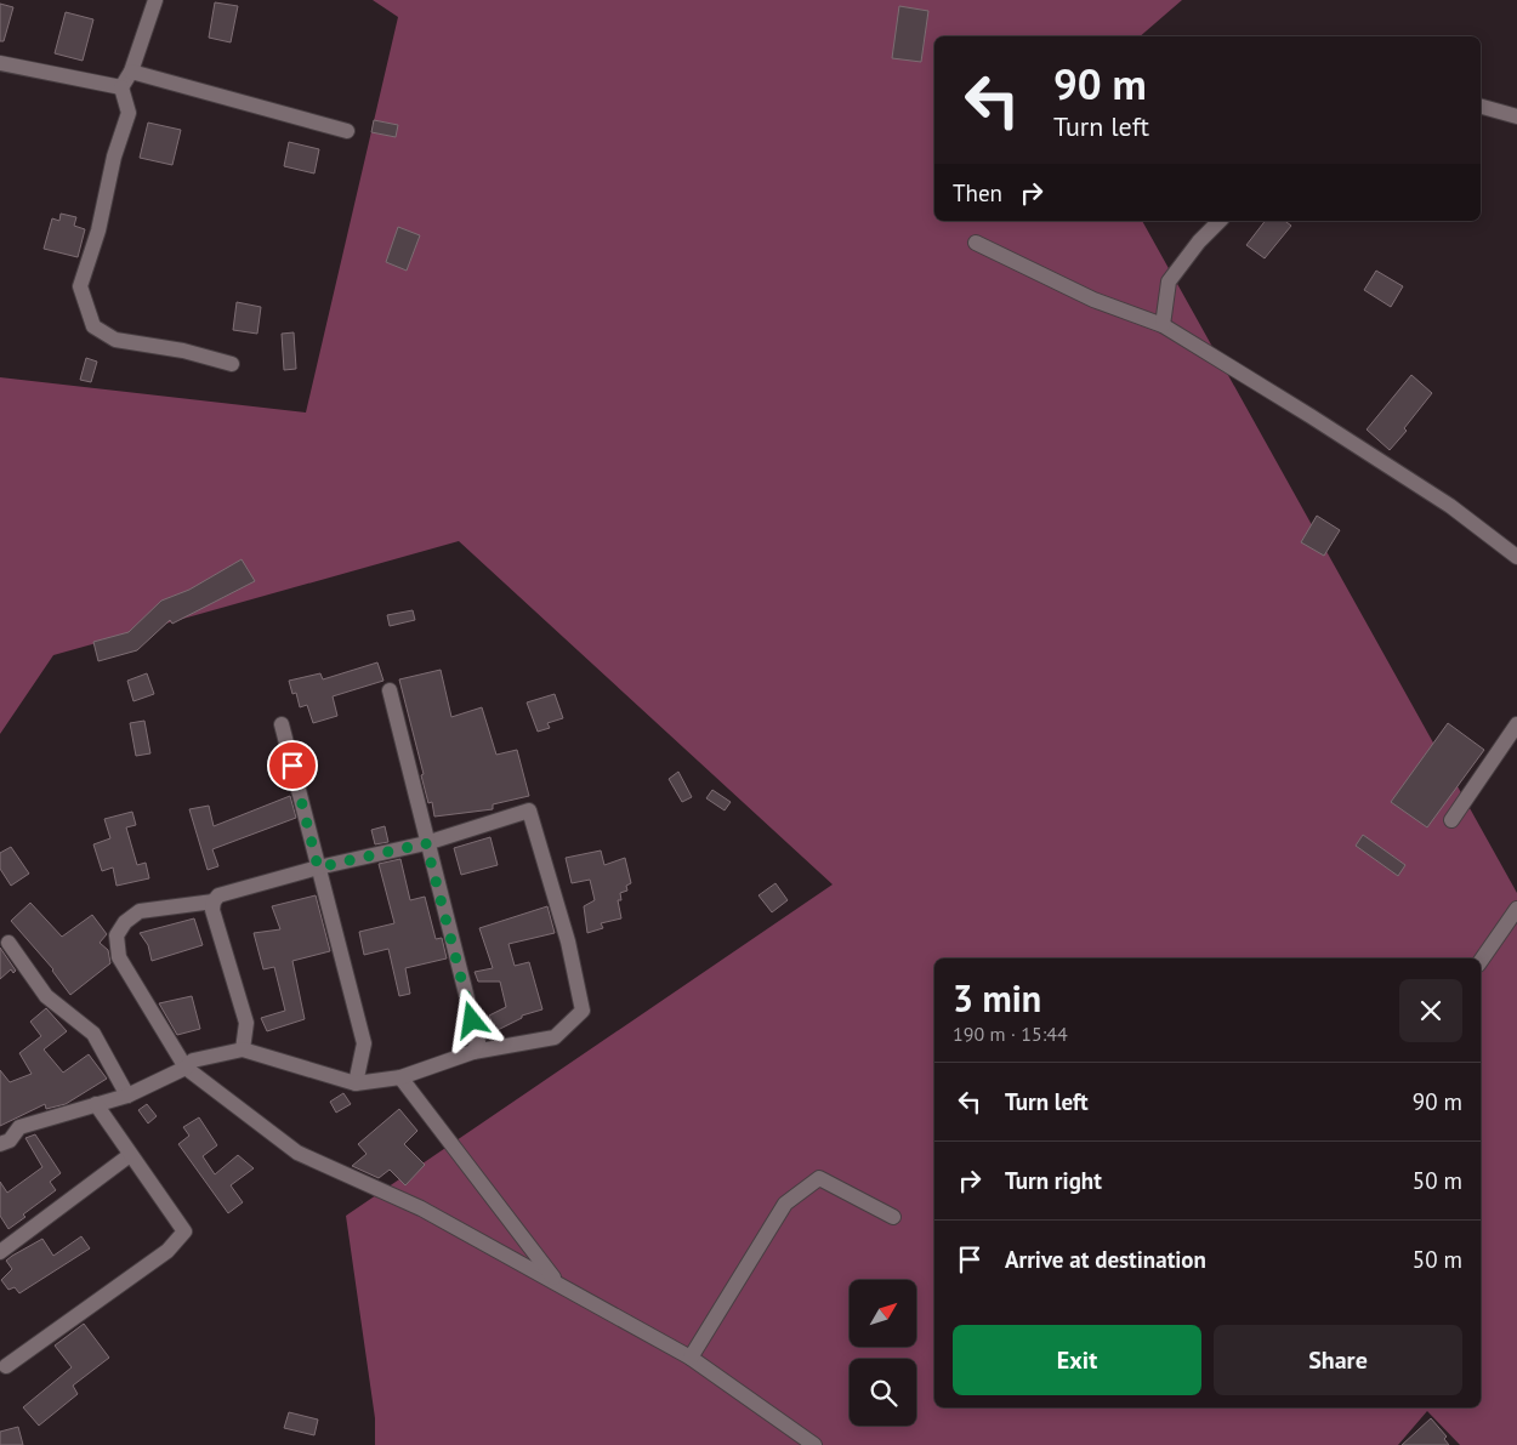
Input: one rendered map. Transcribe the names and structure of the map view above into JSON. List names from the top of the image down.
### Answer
{
  "north": "top right",
  "page": {
    "turn": ["90 m", "Turn left"],
    "then": "Then",
    "heading": ["3 min", "190 m · 15:44"],
    "list": [
      {
        "name": "Turn left",
        "value": "90 m"
      },
      {
        "name": "Turn right",
        "value": "50 m"
      },
      {
        "name": "Arrive at destination",
        "value": "50 m"
      }
    ],
    "buttons": ["Exit", "Share"]
  }
}
